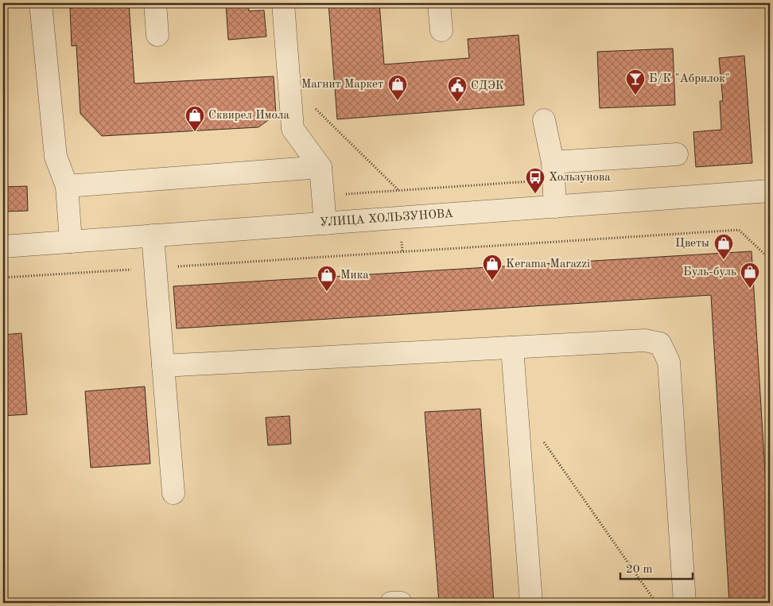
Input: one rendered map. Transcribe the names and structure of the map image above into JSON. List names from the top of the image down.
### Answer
{
  "streets": {
    "street": ["УЛИЦА ХОЛЬЗУНОВА"]
  },
  "places": {
    "bar": ["Б/К \"Абрилок\""],
    "shop": [
      "Магнит Маркет",
      "Сквирел Имола",
      "Цветы",
      "Kerama Marazzi",
      "Буль-буль",
      "Мика"
    ],
    "public building": ["СДЭК"],
    "bus stop": ["Хользунова"]
  },
  "scale_bar": "20 m"
}
